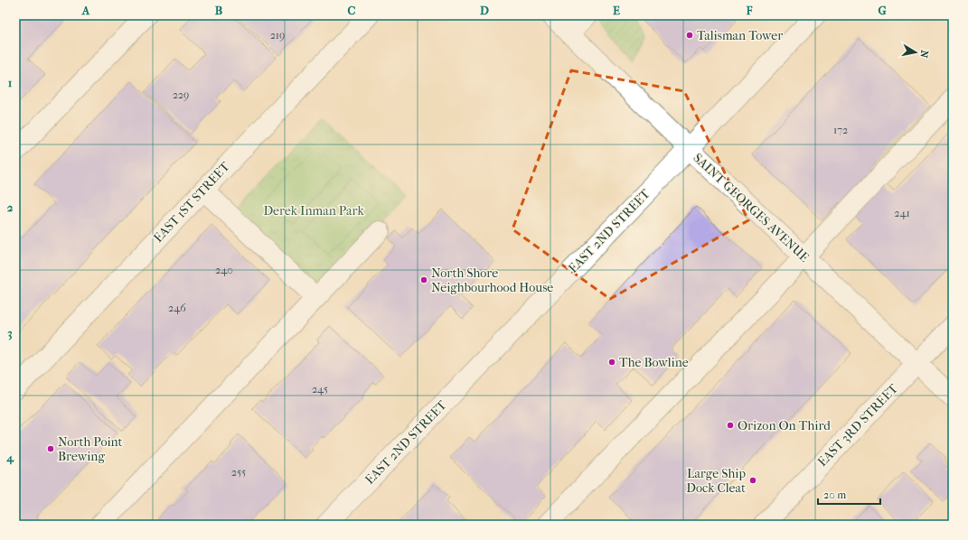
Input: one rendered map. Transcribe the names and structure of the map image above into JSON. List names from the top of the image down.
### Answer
{
  "streets": {
    "street": [
      "EAST 1ST STREET",
      "SAINT GEORGES AVENUE",
      "EAST 2ND STREET",
      "EAST 3RD STREET"
    ]
  },
  "crossings": [
    ["SAINT GEORGES AVENUE", "EAST 2ND STREET"],
    ["SAINT GEORGES AVENUE", "EAST 3RD STREET"]
  ],
  "parks": ["Derek Inman Park"],
  "places": [
    "Talisman Tower",
    "North Shore Neighbourhood House",
    "The Bowline",
    "Orizon On Third",
    "North Point Brewing",
    "Large Ship Dock Cleat"
  ],
  "house_numbers": [
    "219",
    "229",
    "172",
    "241",
    "240",
    "246",
    "245",
    "255"
  ],
  "scale_bar": "20 m",
  "north": "right",
  "grid": {
    "columns": [
      "A",
      "B",
      "C",
      "D",
      "E",
      "F",
      "G"
    ],
    "rows": [
      "1",
      "2",
      "3",
      "4"
    ]
  }
}
